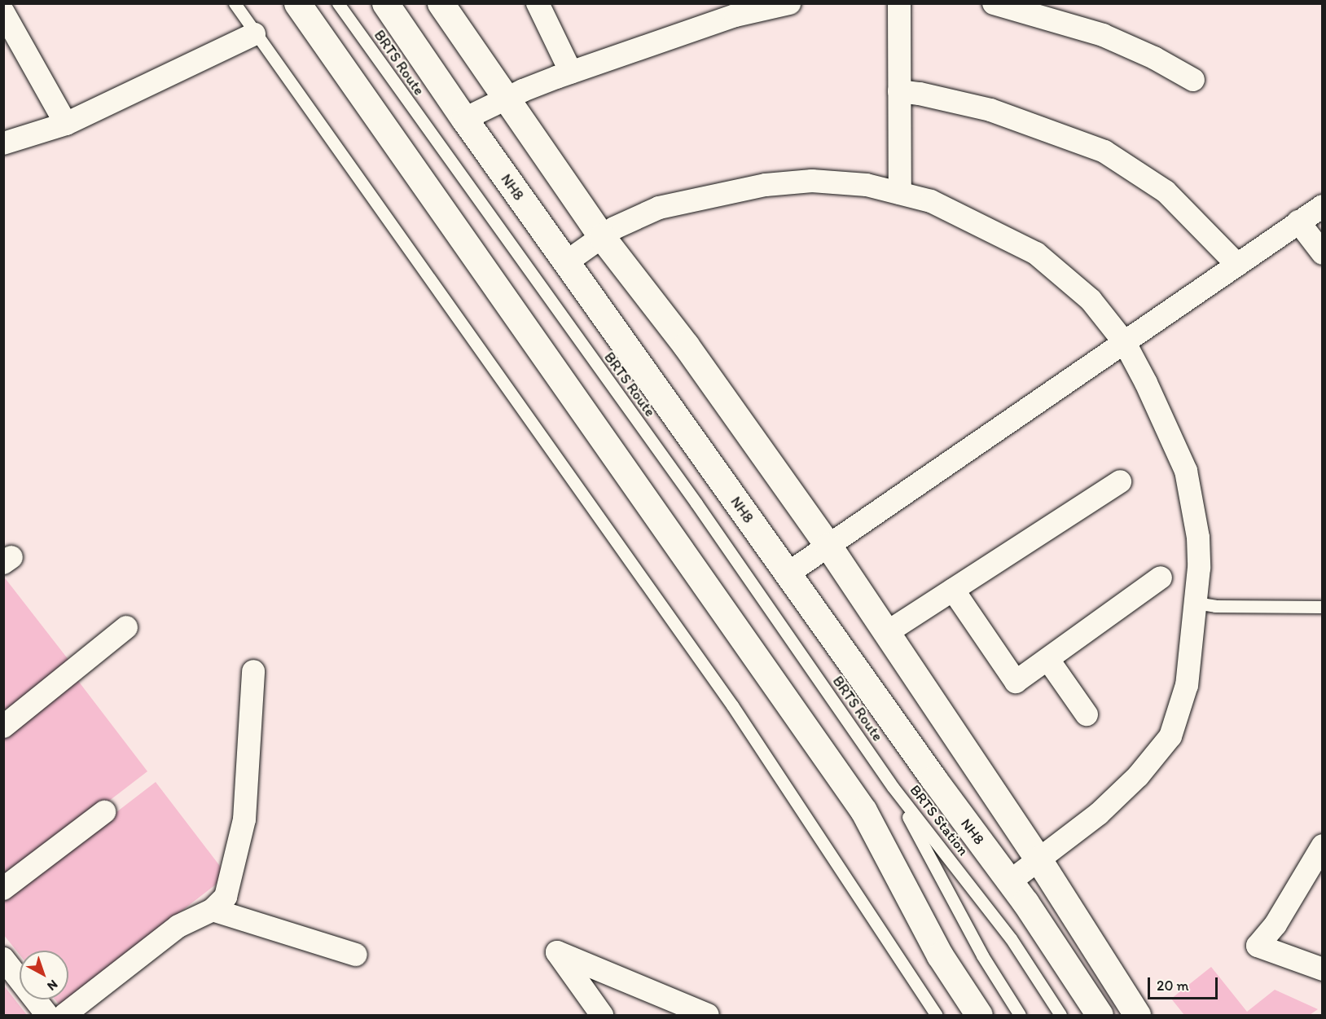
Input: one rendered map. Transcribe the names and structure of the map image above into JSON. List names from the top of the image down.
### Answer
{
  "streets": {
    "main road": ["NH8"],
    "lane": ["BRTS Route", "BRTS Station"]
  },
  "crossings": [
    ["BRTS Route", "BRTS Station"]
  ],
  "scale_bar": "20 m",
  "north": "bottom right"
}
